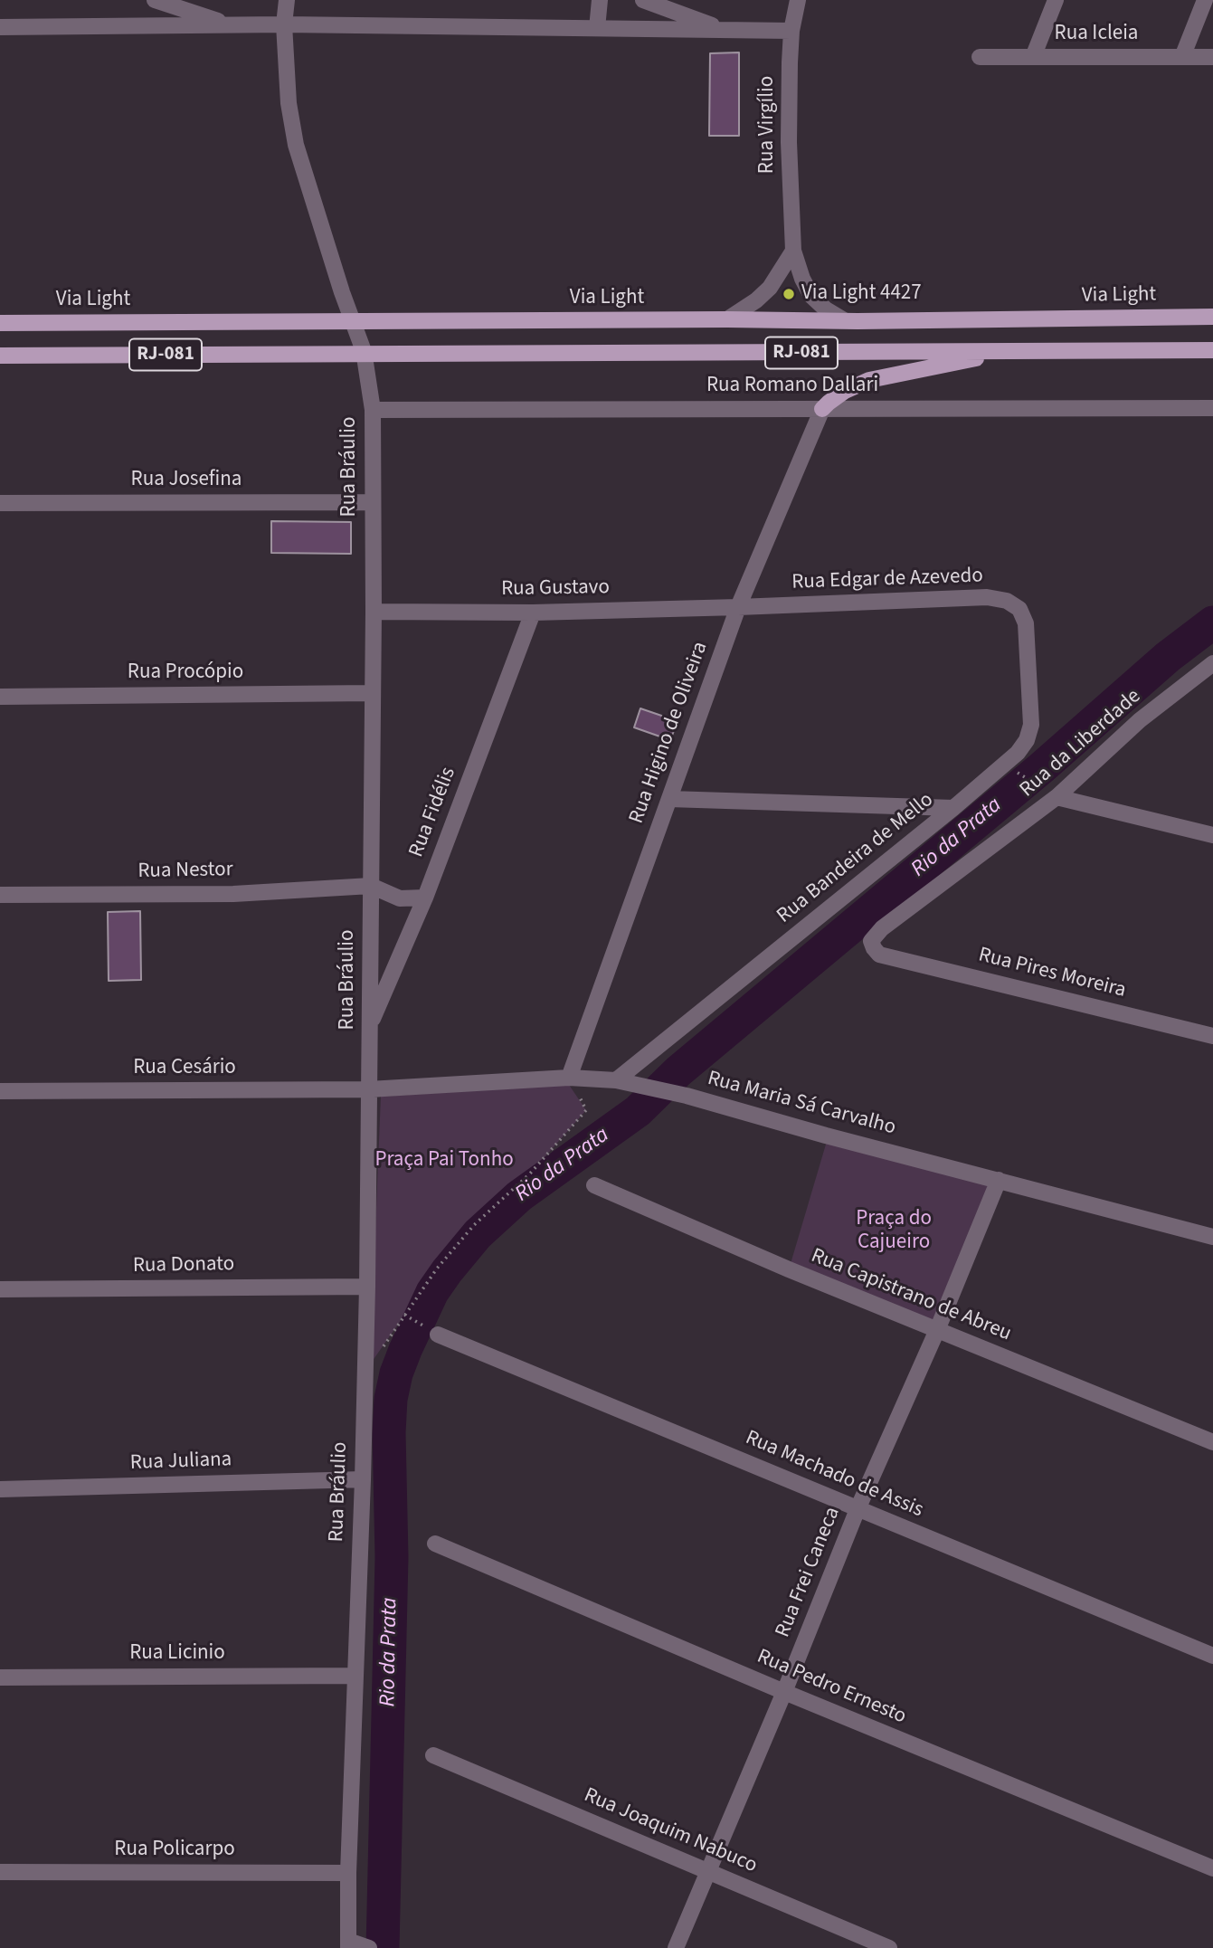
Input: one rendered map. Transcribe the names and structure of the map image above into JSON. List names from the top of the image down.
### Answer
{
  "streets": {
    "main road": ["Via Light", "RJ-081"],
    "street": [
      "Rua Icleia",
      "Rua Virgílio",
      "Rua Romano Dallari",
      "Rua Bráulio",
      "Rua Josefina",
      "Rua Edgar de Azevedo",
      "Rua Gustavo",
      "Rua Procópio",
      "Rua Higino de Oliveira",
      "Rua da Liberdade",
      "Rua Fidélis",
      "Rua Bandeira de Mello",
      "Rua Nestor",
      "Rua Pires Moreira",
      "Rua Cesário",
      "Rua Maria Sá Carvalho",
      "Rua Donato",
      "Rua Capistrano de Abreu",
      "Rua Juliana",
      "Rua Machado de Assis",
      "Rua Frei Caneca",
      "Rua Licinio",
      "Rua Pedro Ernesto",
      "Rua Joaquim Nabuco",
      "Rua Policarpo"
    ]
  },
  "crossings": [
    ["Rua Virgílio", "Via Light"],
    ["Rua Romano Dallari", "Rua Bráulio"],
    ["Rua Romano Dallari", "Rua Higino de Oliveira"],
    ["Rua Bráulio", "Rua Josefina"],
    ["Rua Bráulio", "Rua Gustavo"],
    ["Rua Bráulio", "Rua Procópio"],
    ["Rua Bráulio", "Rua Fidélis"],
    ["Rua Bráulio", "Rua Nestor"],
    ["Rua Bráulio", "Rua Cesário"],
    ["Rua Bráulio", "Rua Maria Sá Carvalho"],
    ["Rua Bráulio", "Rua Donato"],
    ["Rua Bráulio", "Rua Juliana"],
    ["Rua Bráulio", "Rua Licinio"],
    ["Rua Bráulio", "Rua Policarpo"],
    ["Rua Edgar de Azevedo", "Rua Gustavo"],
    ["Rua Edgar de Azevedo", "Rua Higino de Oliveira"],
    ["Rua Edgar de Azevedo", "Rua Bandeira de Mello"],
    ["Rua Gustavo", "Rua Higino de Oliveira"],
    ["Rua Gustavo", "Rua Fidélis"],
    ["Rua Higino de Oliveira", "Rua Maria Sá Carvalho"],
    ["Rua da Liberdade", "Rua Pires Moreira"],
    ["Rua Bandeira de Mello", "Rua Maria Sá Carvalho"],
    ["Rua Cesário", "Rua Maria Sá Carvalho"],
    ["Rua Maria Sá Carvalho", "Rua Frei Caneca"],
    ["Rua Capistrano de Abreu", "Rua Frei Caneca"],
    ["Rua Machado de Assis", "Rua Frei Caneca"],
    ["Rua Frei Caneca", "Rua Pedro Ernesto"],
    ["Rua Frei Caneca", "Rua Joaquim Nabuco"]
  ],
  "water": ["Rio da Prata"],
  "parks": ["Praça Pai Tonho", "Praça do Cajueiro"],
  "places": ["Via Light 4427"]
}
